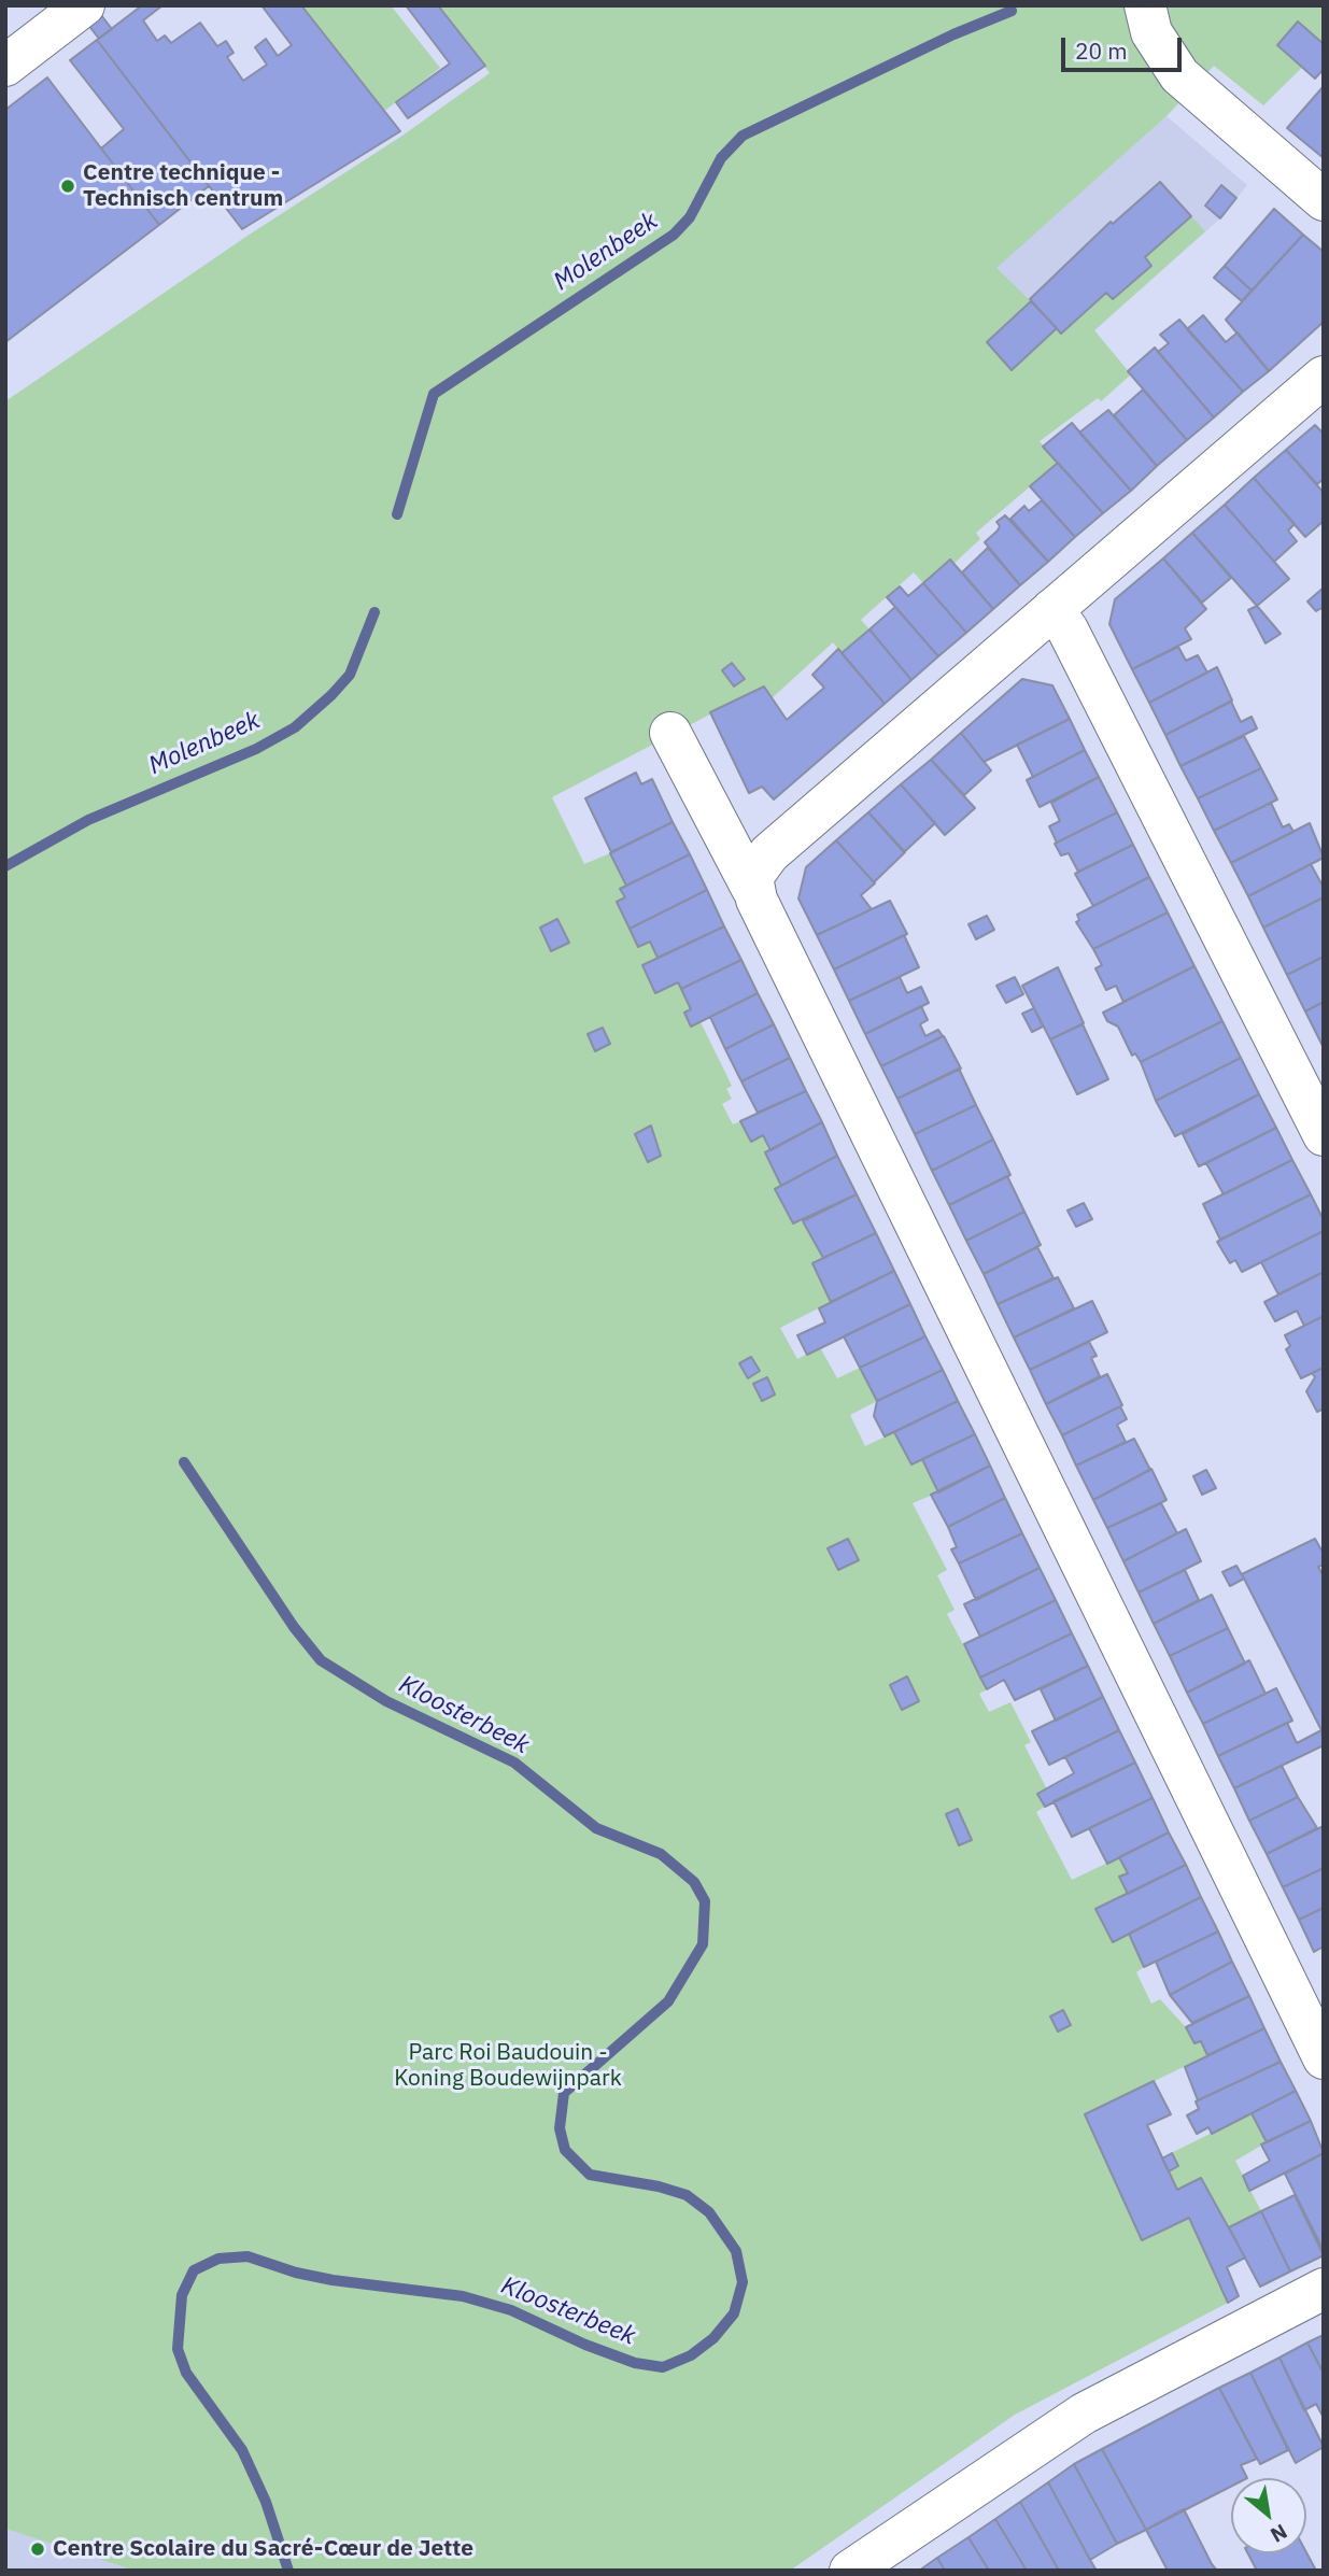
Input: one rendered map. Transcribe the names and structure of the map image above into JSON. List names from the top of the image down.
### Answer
{
  "water": ["Molenbeek", "Kloosterbeek"],
  "parks": ["Parc Roi Baudouin - Koning Boudewijnpark"],
  "places": ["Centre technique - Technisch centrum", "Centre Scolaire du Sacré-Cœur de Jette"],
  "scale_bar": "20 m",
  "north": "bottom right"
}
